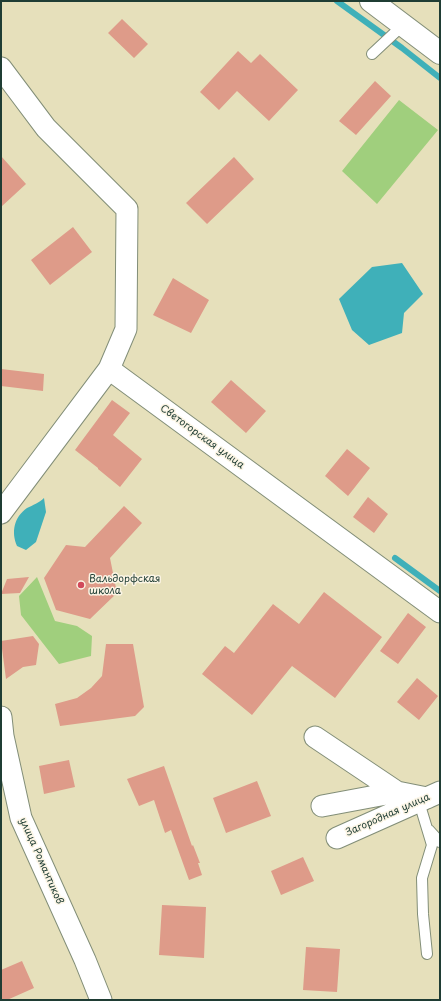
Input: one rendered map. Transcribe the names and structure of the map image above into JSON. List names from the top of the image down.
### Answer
{
  "streets": {
    "street": ["Светогорская улица", "Загородная улица", "улица Романтиков"]
  },
  "places": ["Вальдорфская школа"]
}
